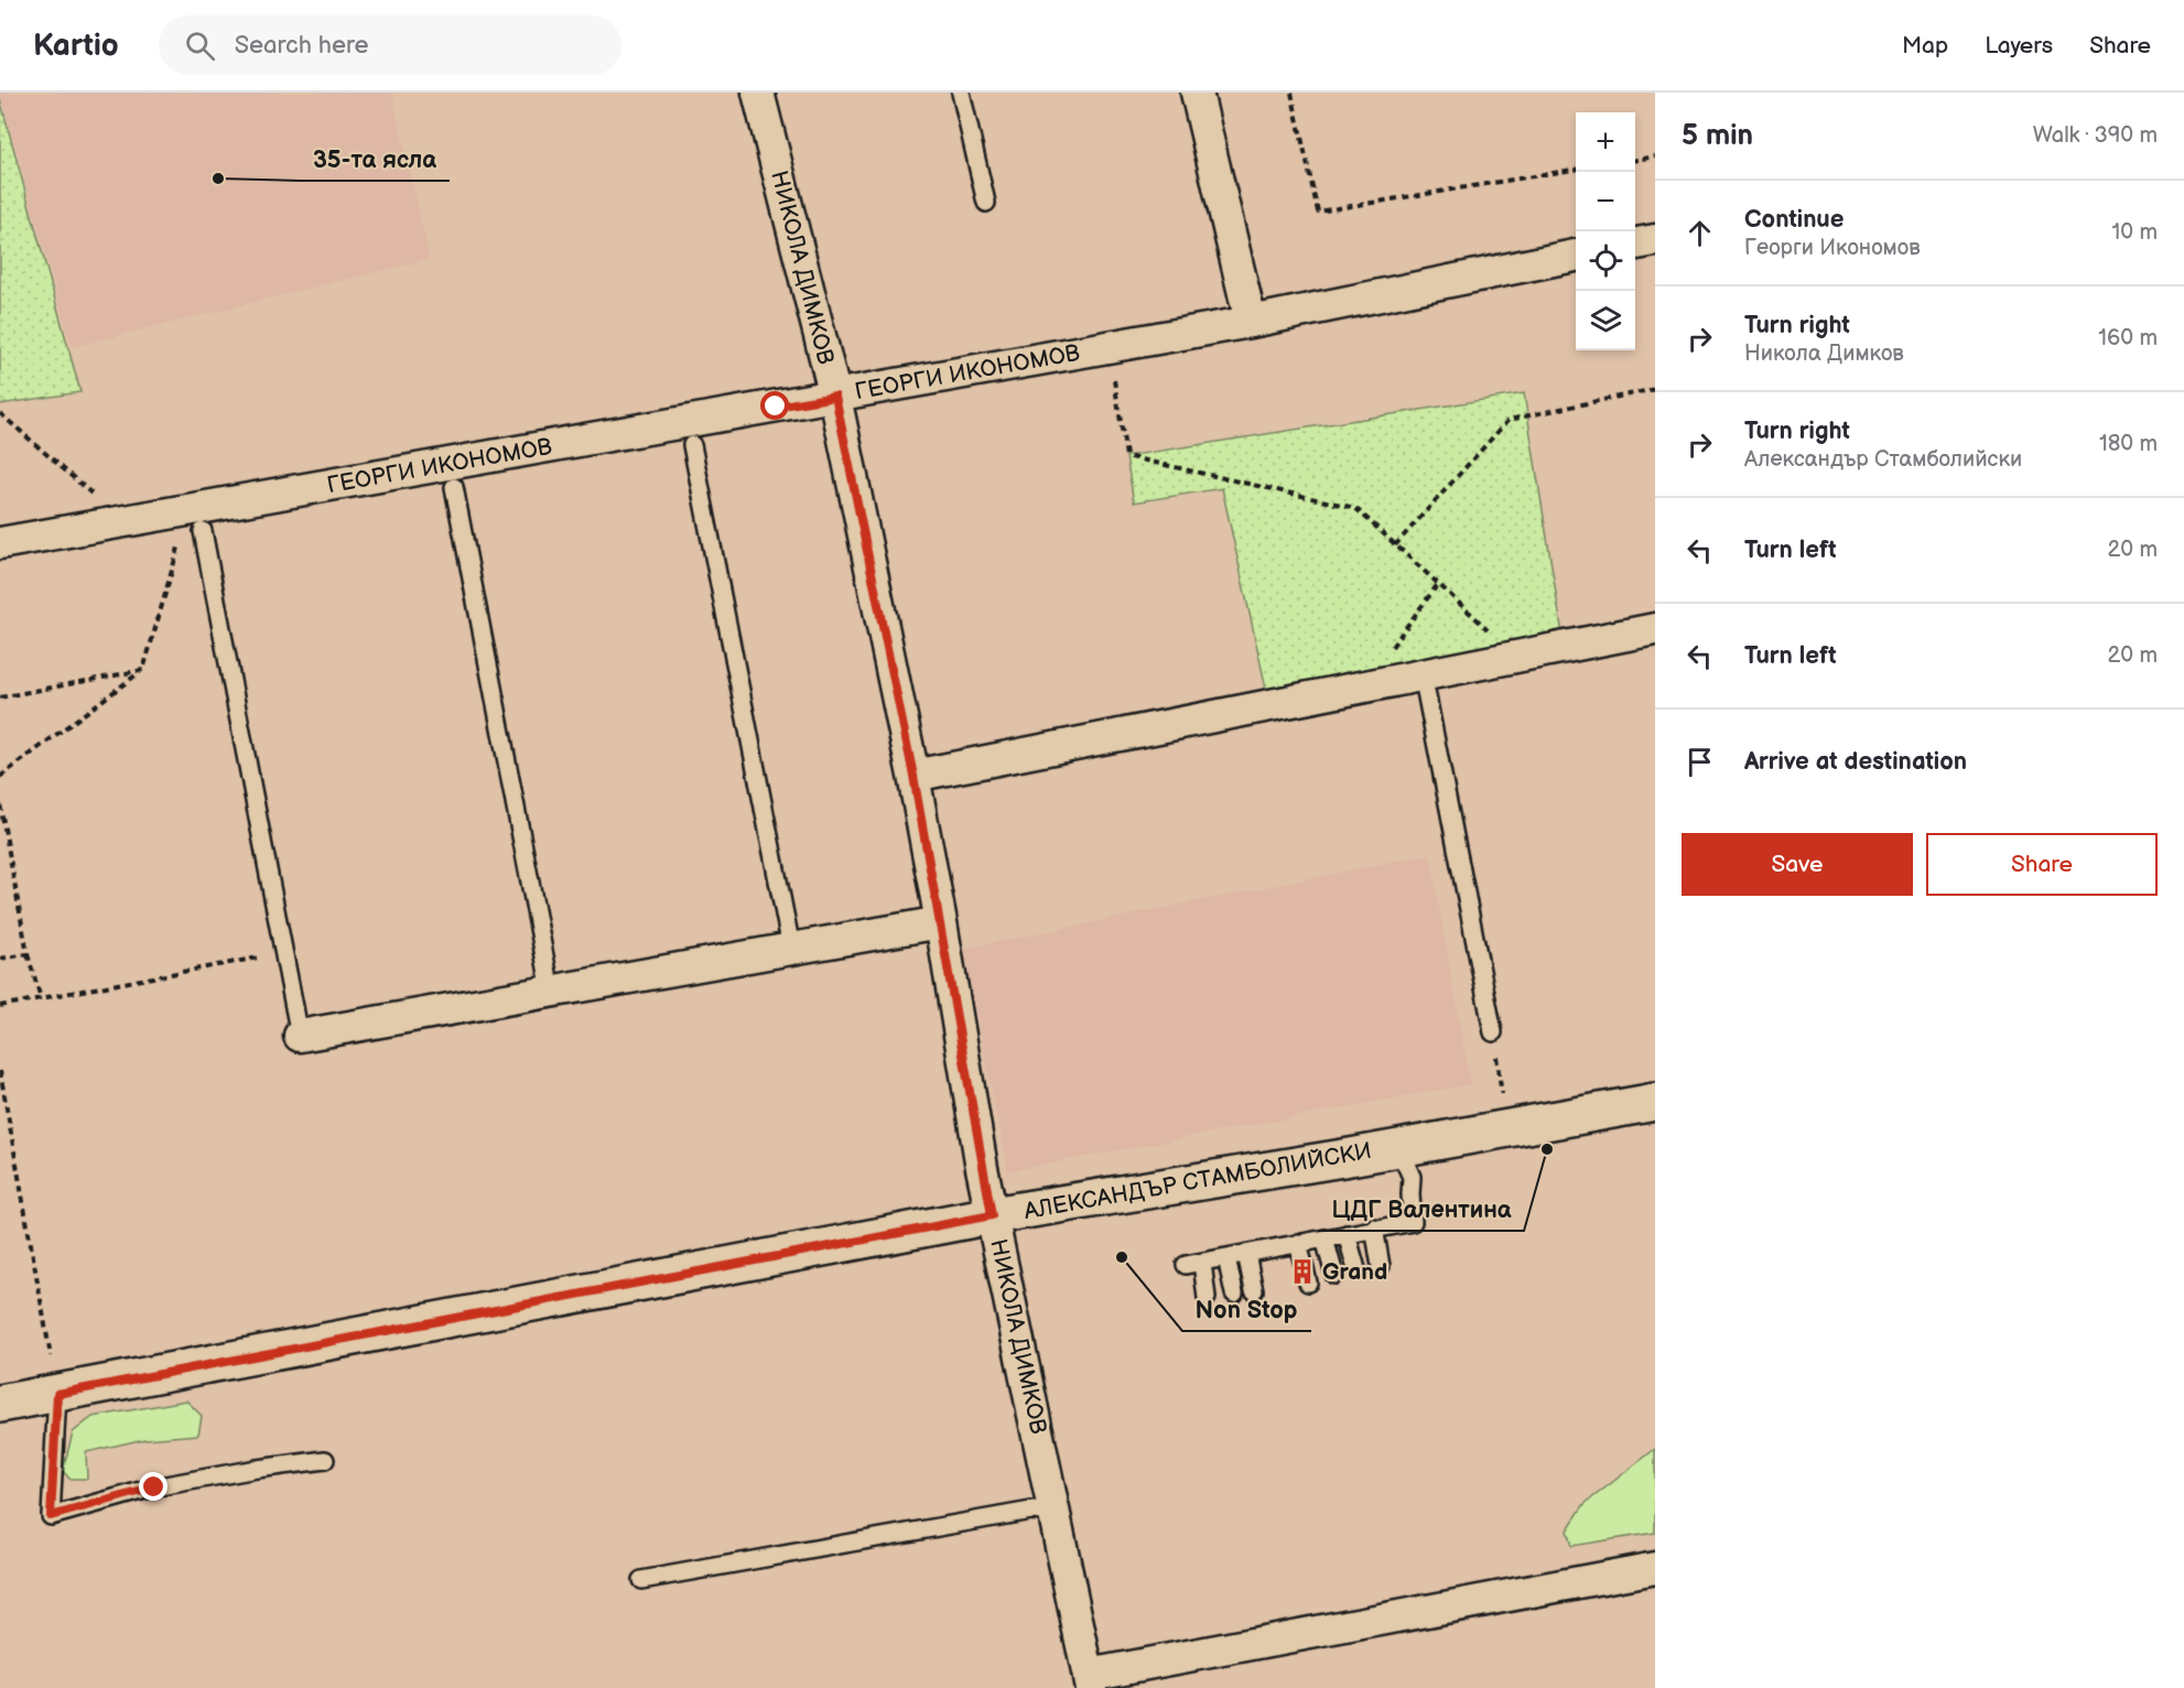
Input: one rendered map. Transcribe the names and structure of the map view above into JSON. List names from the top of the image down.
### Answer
{
  "streets": {
    "street": ["НИКОЛА ДИМКОВ", "ГЕОРГИ ИКОНОМОВ", "АЛЕКСАНДЪР СТАМБОЛИЙСКИ"]
  },
  "crossings": [
    ["НИКОЛА ДИМКОВ", "ГЕОРГИ ИКОНОМОВ"],
    ["НИКОЛА ДИМКОВ", "АЛЕКСАНДЪР СТАМБОЛИЙСКИ"]
  ],
  "places": {
    "other": ["35-та ясла", "ЦДГ Валентина", "Non Stop"],
    "building": ["Grand"]
  },
  "page": {
    "header": "Kartio",
    "search": "Search here",
    "nav": ["Map", "Layers", "Share"],
    "heading": ["5 min", "Walk · 390 m"],
    "map_buttons": ["+", "−"],
    "list": [
      ["Continue", "Георги Икономов", "10 m"],
      ["Turn right", "Никола Димков", "160 m"],
      ["Turn right", "Александър Стамболийски", "180 m"],
      ["Turn left", "20 m"],
      ["Turn left", "20 m"],
      "Arrive at destination"
    ],
    "buttons": ["Save", "Share"]
  }
}
